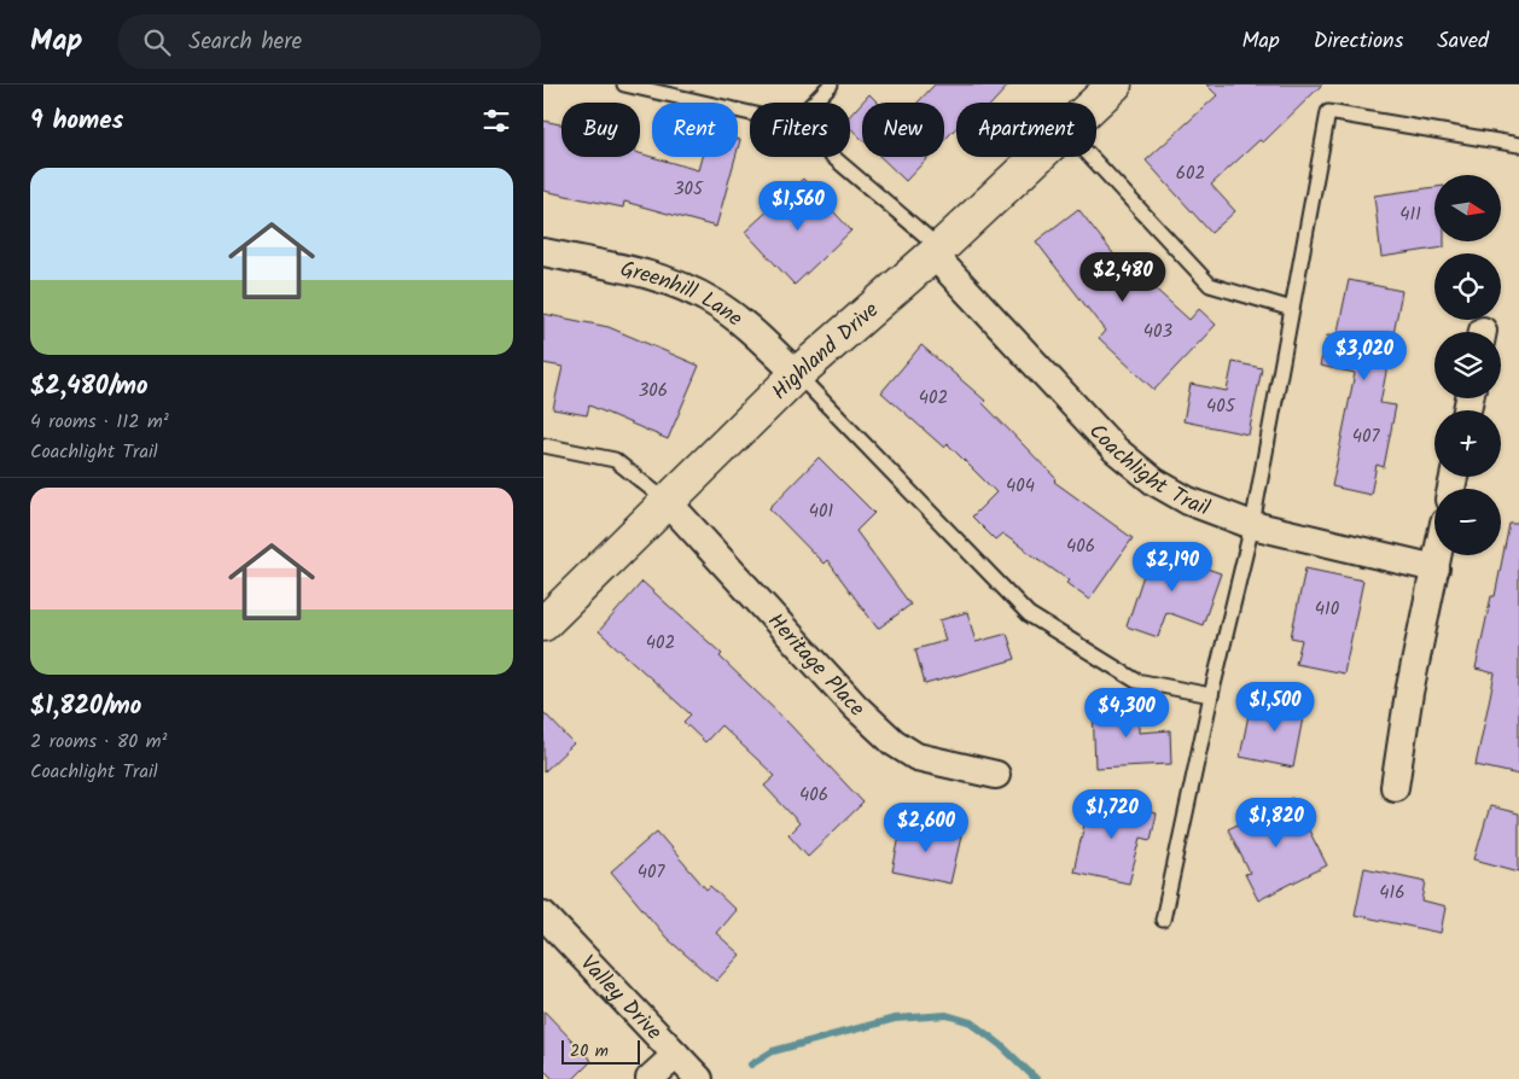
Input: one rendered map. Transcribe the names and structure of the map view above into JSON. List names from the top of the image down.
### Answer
{
  "streets": {
    "street": [
      "Greenhill Lane",
      "Highland Drive",
      "Coachlight Trail",
      "Heritage Place",
      "Valley Drive"
    ]
  },
  "crossings": [
    ["Greenhill Lane", "Highland Drive"],
    ["Highland Drive", "Coachlight Trail"],
    ["Highland Drive", "Heritage Place"]
  ],
  "house_numbers": [
    "602",
    "305",
    "411",
    "403",
    "306",
    "402",
    "405",
    "407",
    "404",
    "401",
    "406",
    "410",
    "402",
    "406",
    "407",
    "416"
  ],
  "scale_bar": "20 m",
  "north": "right",
  "page": {
    "header": "Map",
    "search": "Search here",
    "nav": ["Map", "Directions", "Saved"],
    "heading": "9 homes",
    "chip": [
      "Buy",
      "Rent",
      "Filters",
      "New",
      "Apartment"
    ],
    "list": [
      {
        "name": "$2,480/mo",
        "note": "4 rooms · 112 m² · Coachlight Trail"
      },
      {
        "name": "$1,820/mo",
        "note": "2 rooms · 80 m² · Coachlight Trail"
      }
    ],
    "map_buttons": ["+", "−"],
    "price": [
      "$1,560",
      "$2,480",
      "$3,020",
      "$2,190",
      "$1,500",
      "$4,300",
      "$1,720",
      "$1,820",
      "$2,600"
    ],
    "scale": "20 m"
  }
}
